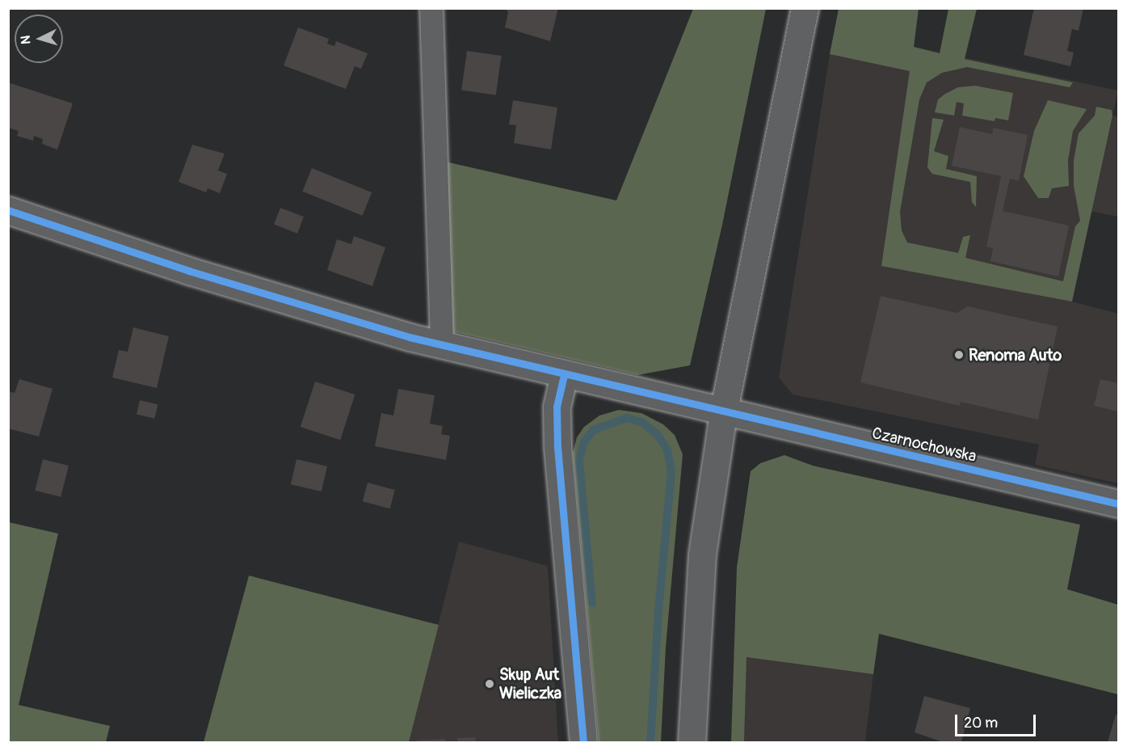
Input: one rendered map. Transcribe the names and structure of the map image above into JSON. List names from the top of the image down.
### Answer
{
  "streets": {
    "street": ["Czarnochowska"]
  },
  "places": ["Renoma Auto", "Skup Aut Wieliczka"],
  "scale_bar": "20 m",
  "north": "left"
}
